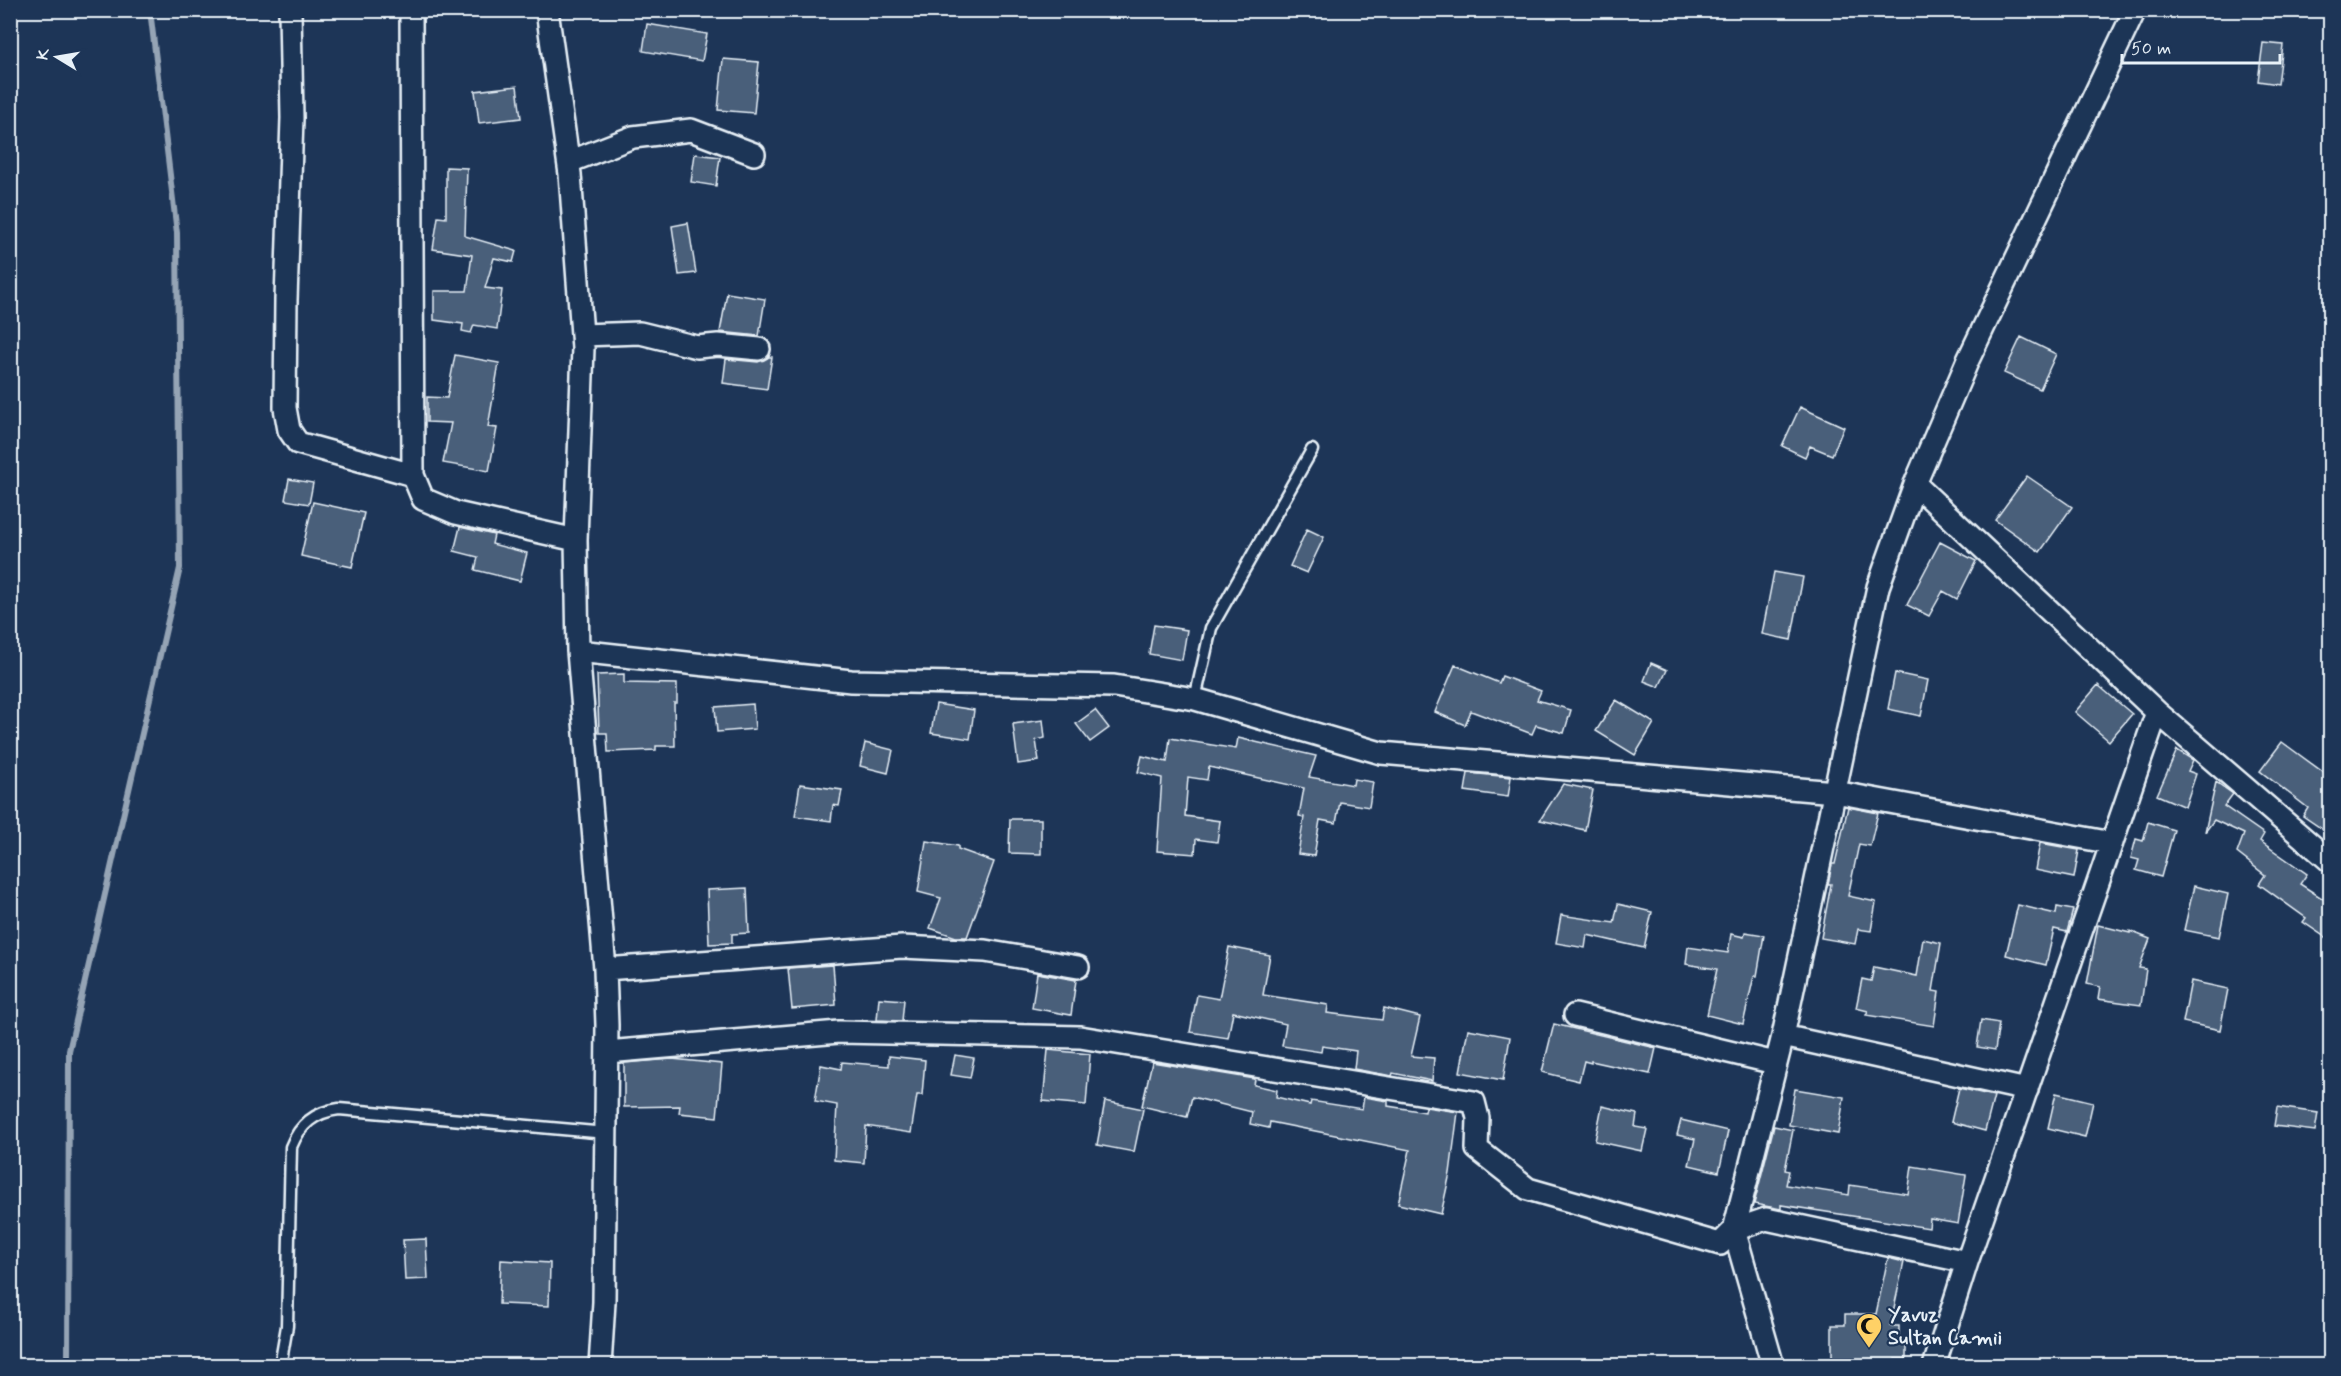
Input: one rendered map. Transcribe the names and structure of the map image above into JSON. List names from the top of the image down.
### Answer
{
  "places": {
    "mosque": ["Yavuz Sultan Camii"]
  },
  "scale_bar": "50 m",
  "north": "left"
}
